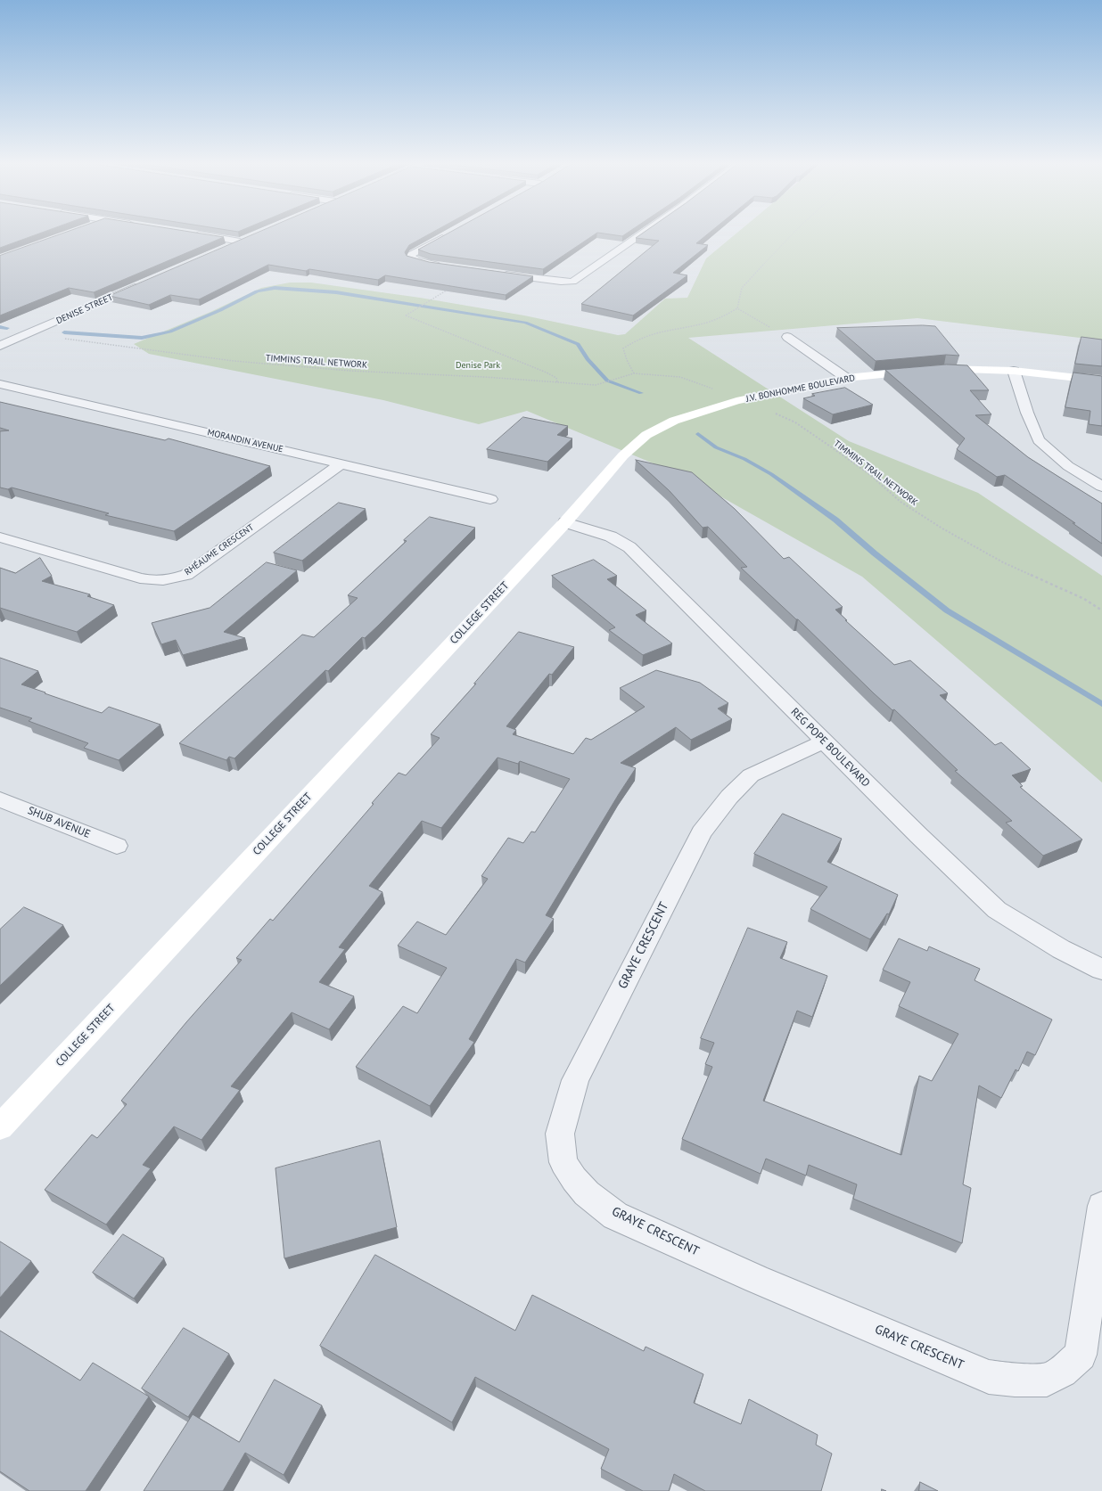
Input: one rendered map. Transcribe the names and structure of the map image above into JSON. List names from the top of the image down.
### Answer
{
  "streets": {
    "street": [
      "DENISE STREET",
      "J.V. BONHOMME BOULEVARD",
      "MORANDIN AVENUE",
      "RHÉAUME CRESCENT",
      "COLLEGE STREET",
      "REG POPE BOULEVARD",
      "SHUB AVENUE",
      "GRAYE CRESCENT"
    ],
    "path": ["TIMMINS TRAIL NETWORK"]
  },
  "crossings": [
    ["DENISE STREET", "TIMMINS TRAIL NETWORK"],
    ["TIMMINS TRAIL NETWORK", "J.V. BONHOMME BOULEVARD"],
    ["J.V. BONHOMME BOULEVARD", "COLLEGE STREET"],
    ["J.V. BONHOMME BOULEVARD", "REG POPE BOULEVARD"],
    ["MORANDIN AVENUE", "RHÉAUME CRESCENT"],
    ["COLLEGE STREET", "REG POPE BOULEVARD"],
    ["REG POPE BOULEVARD", "GRAYE CRESCENT"]
  ],
  "parks": ["Denise Park"]
}
